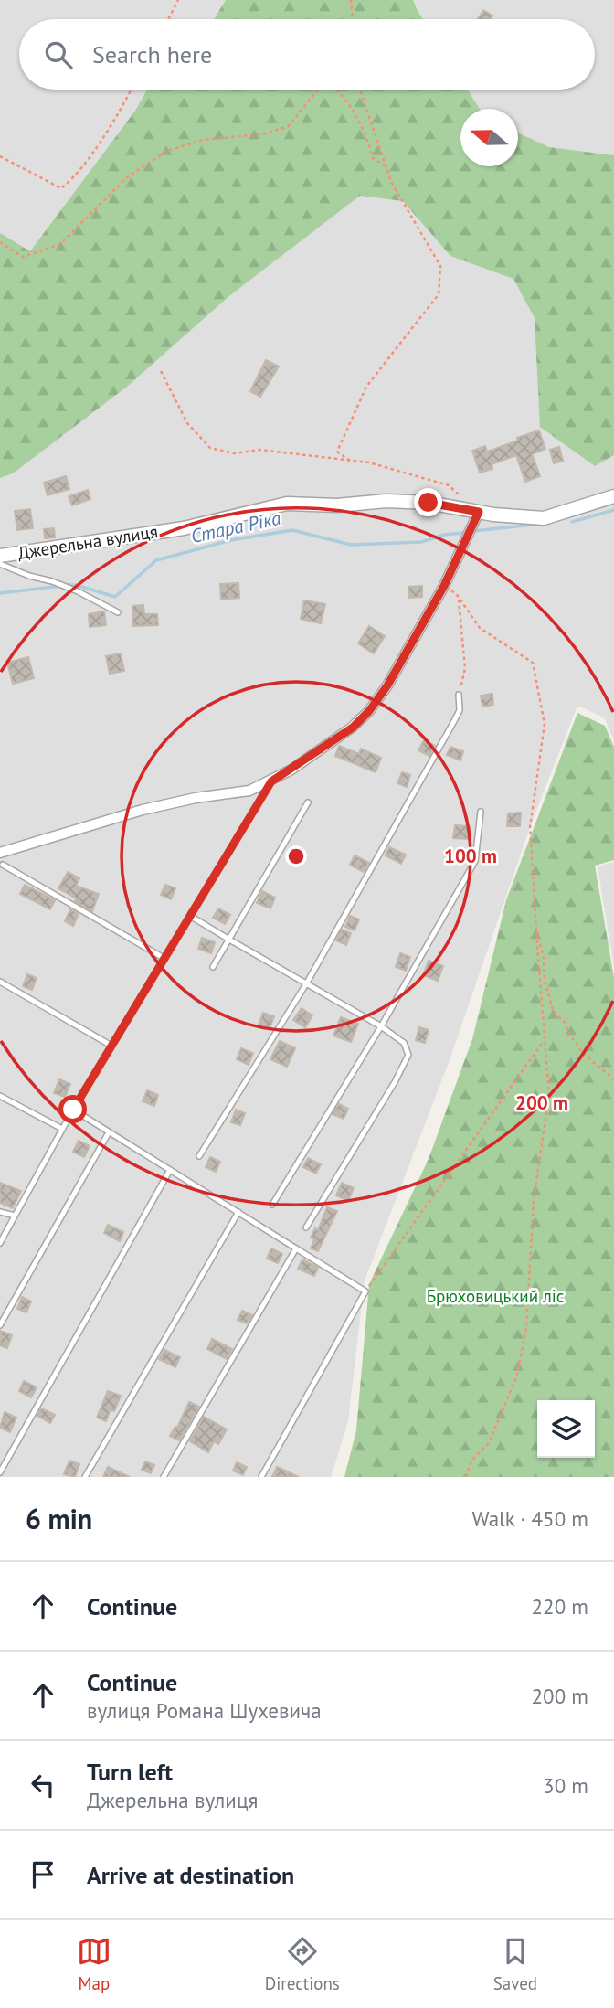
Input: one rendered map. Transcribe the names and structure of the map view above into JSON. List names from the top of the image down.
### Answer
{
  "streets": {
    "street": ["Джерельна вулиця"]
  },
  "water": ["Стара Ріка"],
  "parks": ["Брюховицький ліс"],
  "north": "left",
  "page": {
    "search": "Search here",
    "heading": ["6 min", "Walk · 450 m"],
    "list": [
      ["Continue", "220 m"],
      ["Continue", "вулиця Романа Шухевича", "200 m"],
      ["Turn left", "Джерельна вулиця", "30 m"],
      "Arrive at destination"
    ],
    "nav": ["Map", "Directions", "Saved"]
  },
  "rings": ["100 m", "200 m"]
}
